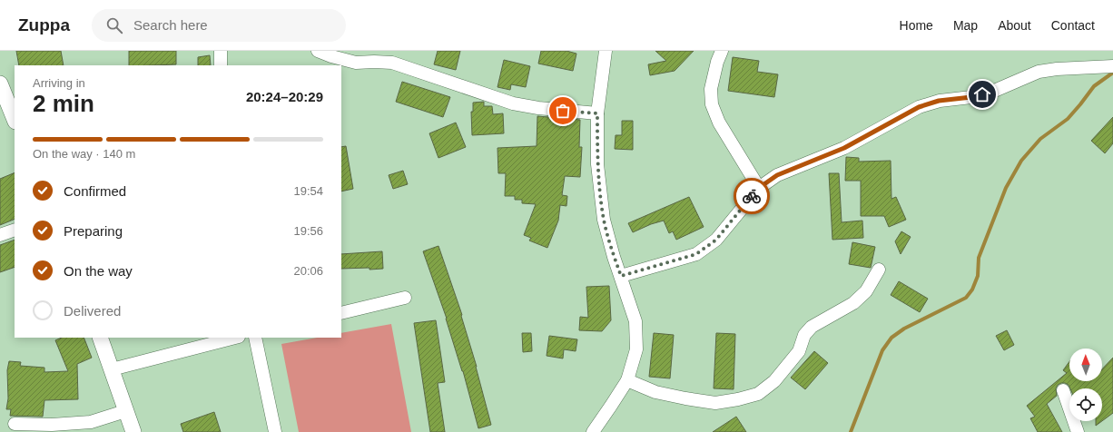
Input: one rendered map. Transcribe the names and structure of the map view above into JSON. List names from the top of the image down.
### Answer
{
  "north": "top",
  "page": {
    "header": "Zuppa",
    "search": "Search here",
    "nav": [
      "Home",
      "Map",
      "About",
      "Contact"
    ],
    "heading": ["2 min", "Arriving in", "20:24–20:29"],
    "bar": "On the way · 140 m",
    "list": [
      ["Confirmed", "19:54"],
      ["Preparing", "19:56"],
      ["On the way", "20:06"],
      "Delivered"
    ]
  }
}
